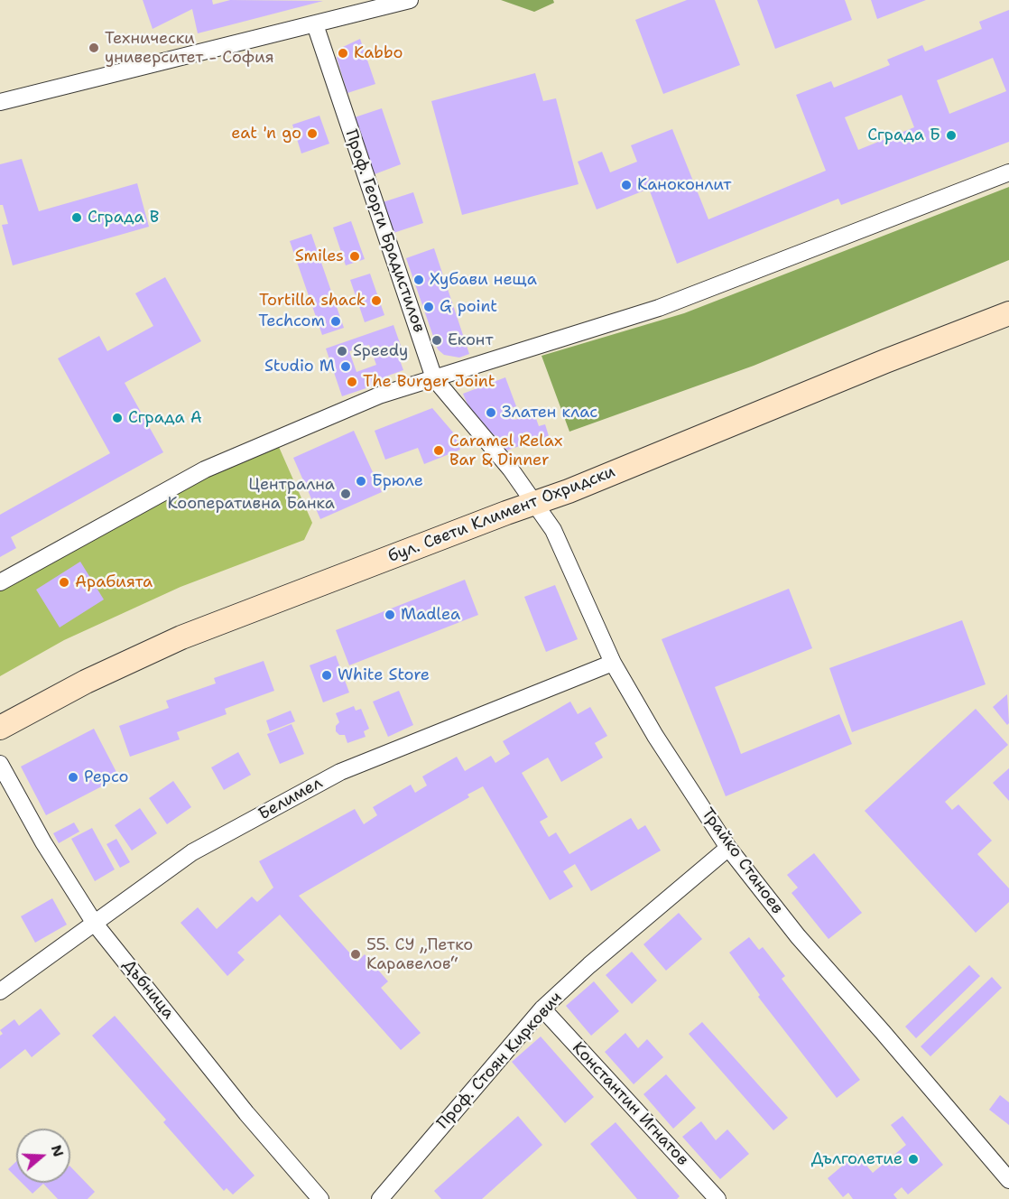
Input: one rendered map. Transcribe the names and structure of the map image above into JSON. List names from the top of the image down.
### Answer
{
  "streets": {
    "main road": ["бул. Свети Климент Охридски"],
    "street": [
      "Проф. Георги Брадистилов",
      "Белимел",
      "Трайко Станоев",
      "Дъбница",
      "Проф. Стоян Киркович",
      "Константин Игнатов"
    ]
  },
  "crossings": [
    ["Проф. Георги Брадистилов", "бул. Свети Климент Охридски"],
    ["Проф. Георги Брадистилов", "Трайко Станоев"],
    ["бул. Свети Климент Охридски", "Трайко Станоев"],
    ["Белимел", "Трайко Станоев"],
    ["Белимел", "Дъбница"],
    ["Трайко Станоев", "Проф. Стоян Киркович"],
    ["Проф. Стоян Киркович", "Константин Игнатов"]
  ],
  "places": [
    "Технически университет - София",
    "Kabbo",
    "eat 'n go",
    "Сграда Б",
    "Каноконлит",
    "Сграда В",
    "Smiles",
    "Хубави неща",
    "Tortilla shack",
    "G point",
    "Techcom",
    "Еконт",
    "Speedy",
    "Studio M",
    "The Burger Joint",
    "Златен клас",
    "Сграда А",
    "Caramel Relax Bar & Dinner",
    "Брюле",
    "Централна Кооперативна Банка",
    "Арабията",
    "Madlea",
    "White Store",
    "Pepco",
    "55. СУ „Петко Каравелов“",
    "Дълголетие"
  ],
  "north": "right"
}
